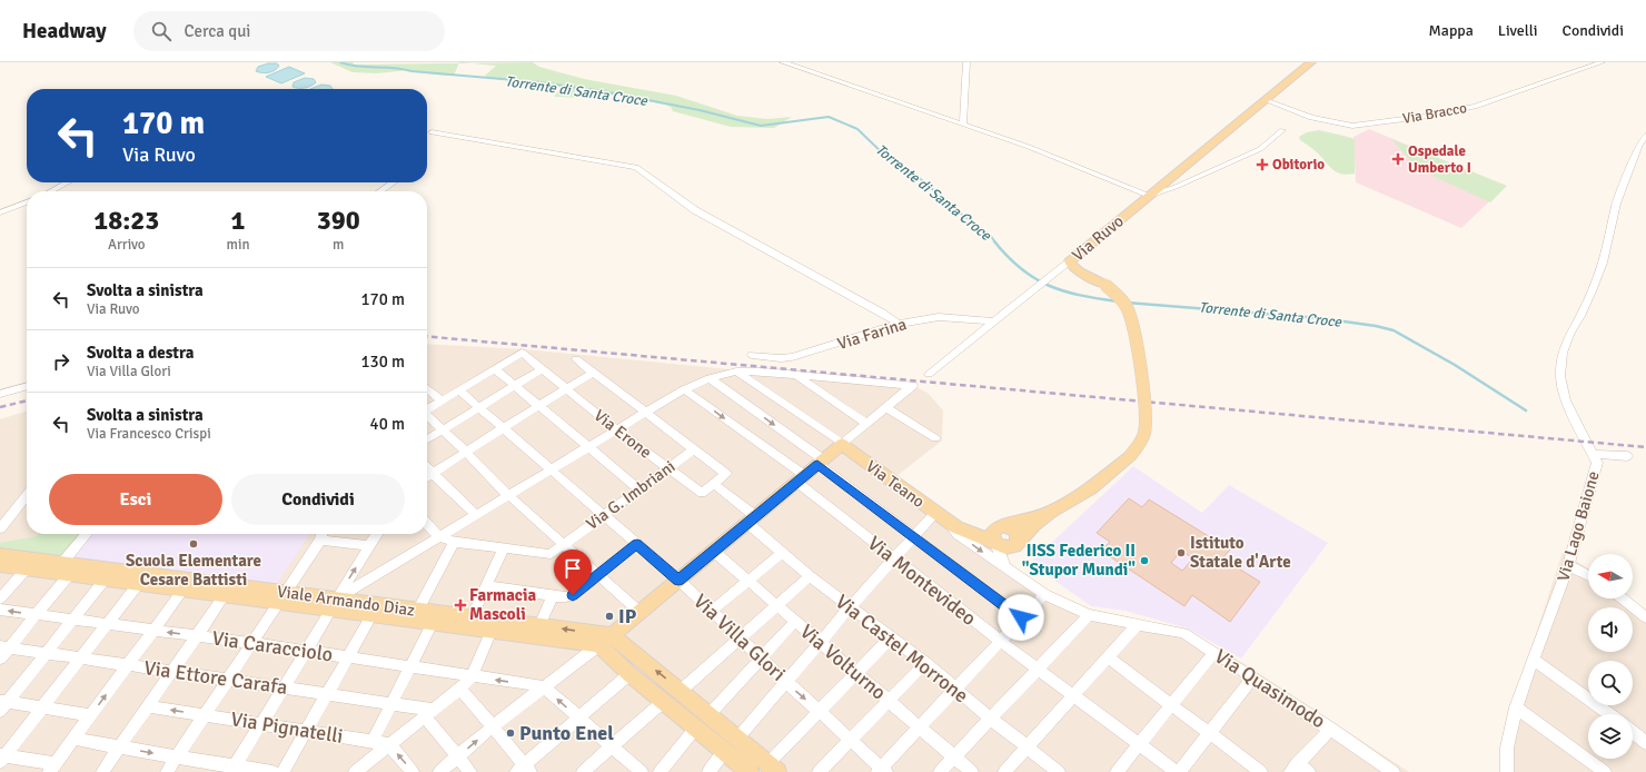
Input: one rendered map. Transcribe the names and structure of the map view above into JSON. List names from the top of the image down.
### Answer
{
  "streets": {
    "main road": ["Via Ruvo", "Via Teano", "Viale Armando Diaz"],
    "street": [
      "Via Bracco",
      "Via Farina",
      "Via Erone",
      "Via G. Imbriani",
      "Via Lago Baione",
      "Via Montevideo",
      "Via Villa Glori",
      "Via Caracciolo",
      "Via Castel Morrone",
      "Via Volturno",
      "Via Ettore Carafa",
      "Via Quasimodo",
      "Via Pignatelli"
    ]
  },
  "crossings": [
    ["Via Bracco", "Via Ruvo"],
    ["Via Erone", "Via G. Imbriani"],
    ["Via Erone", "Via Castel Morrone"],
    ["Via Teano", "Via Quasimodo"],
    ["Via G. Imbriani", "Via Villa Glori"]
  ],
  "water": ["Torrente di Santa Croce"],
  "places": {
    "health": ["Ospedale Umberto I", "Obitorio", "Farmacia Mascoli"],
    "other": [
      "Scuola Elementare Cesare Battisti",
      "Istituto Statale d'Arte",
      "IISS Federico II \"Stupor Mundi\"",
      "IP",
      "Punto Enel"
    ]
  },
  "north": "left",
  "page": {
    "header": "Headway",
    "search": "Cerca qui",
    "nav": ["Mappa", "Livelli", "Condividi"],
    "turn": ["170 m", "Via Ruvo"],
    "eta": [
      "18:23",
      "Arrivo",
      "1",
      "min",
      "390",
      "m"
    ],
    "list": [
      {
        "name": "Svolta a sinistra",
        "note": "Via Ruvo",
        "value": "170 m"
      },
      {
        "name": "Svolta a destra",
        "note": "Via Villa Glori",
        "value": "130 m"
      },
      {
        "name": "Svolta a sinistra",
        "note": "Via Francesco Crispi",
        "value": "40 m"
      }
    ],
    "buttons": ["Esci", "Condividi"]
  }
}
